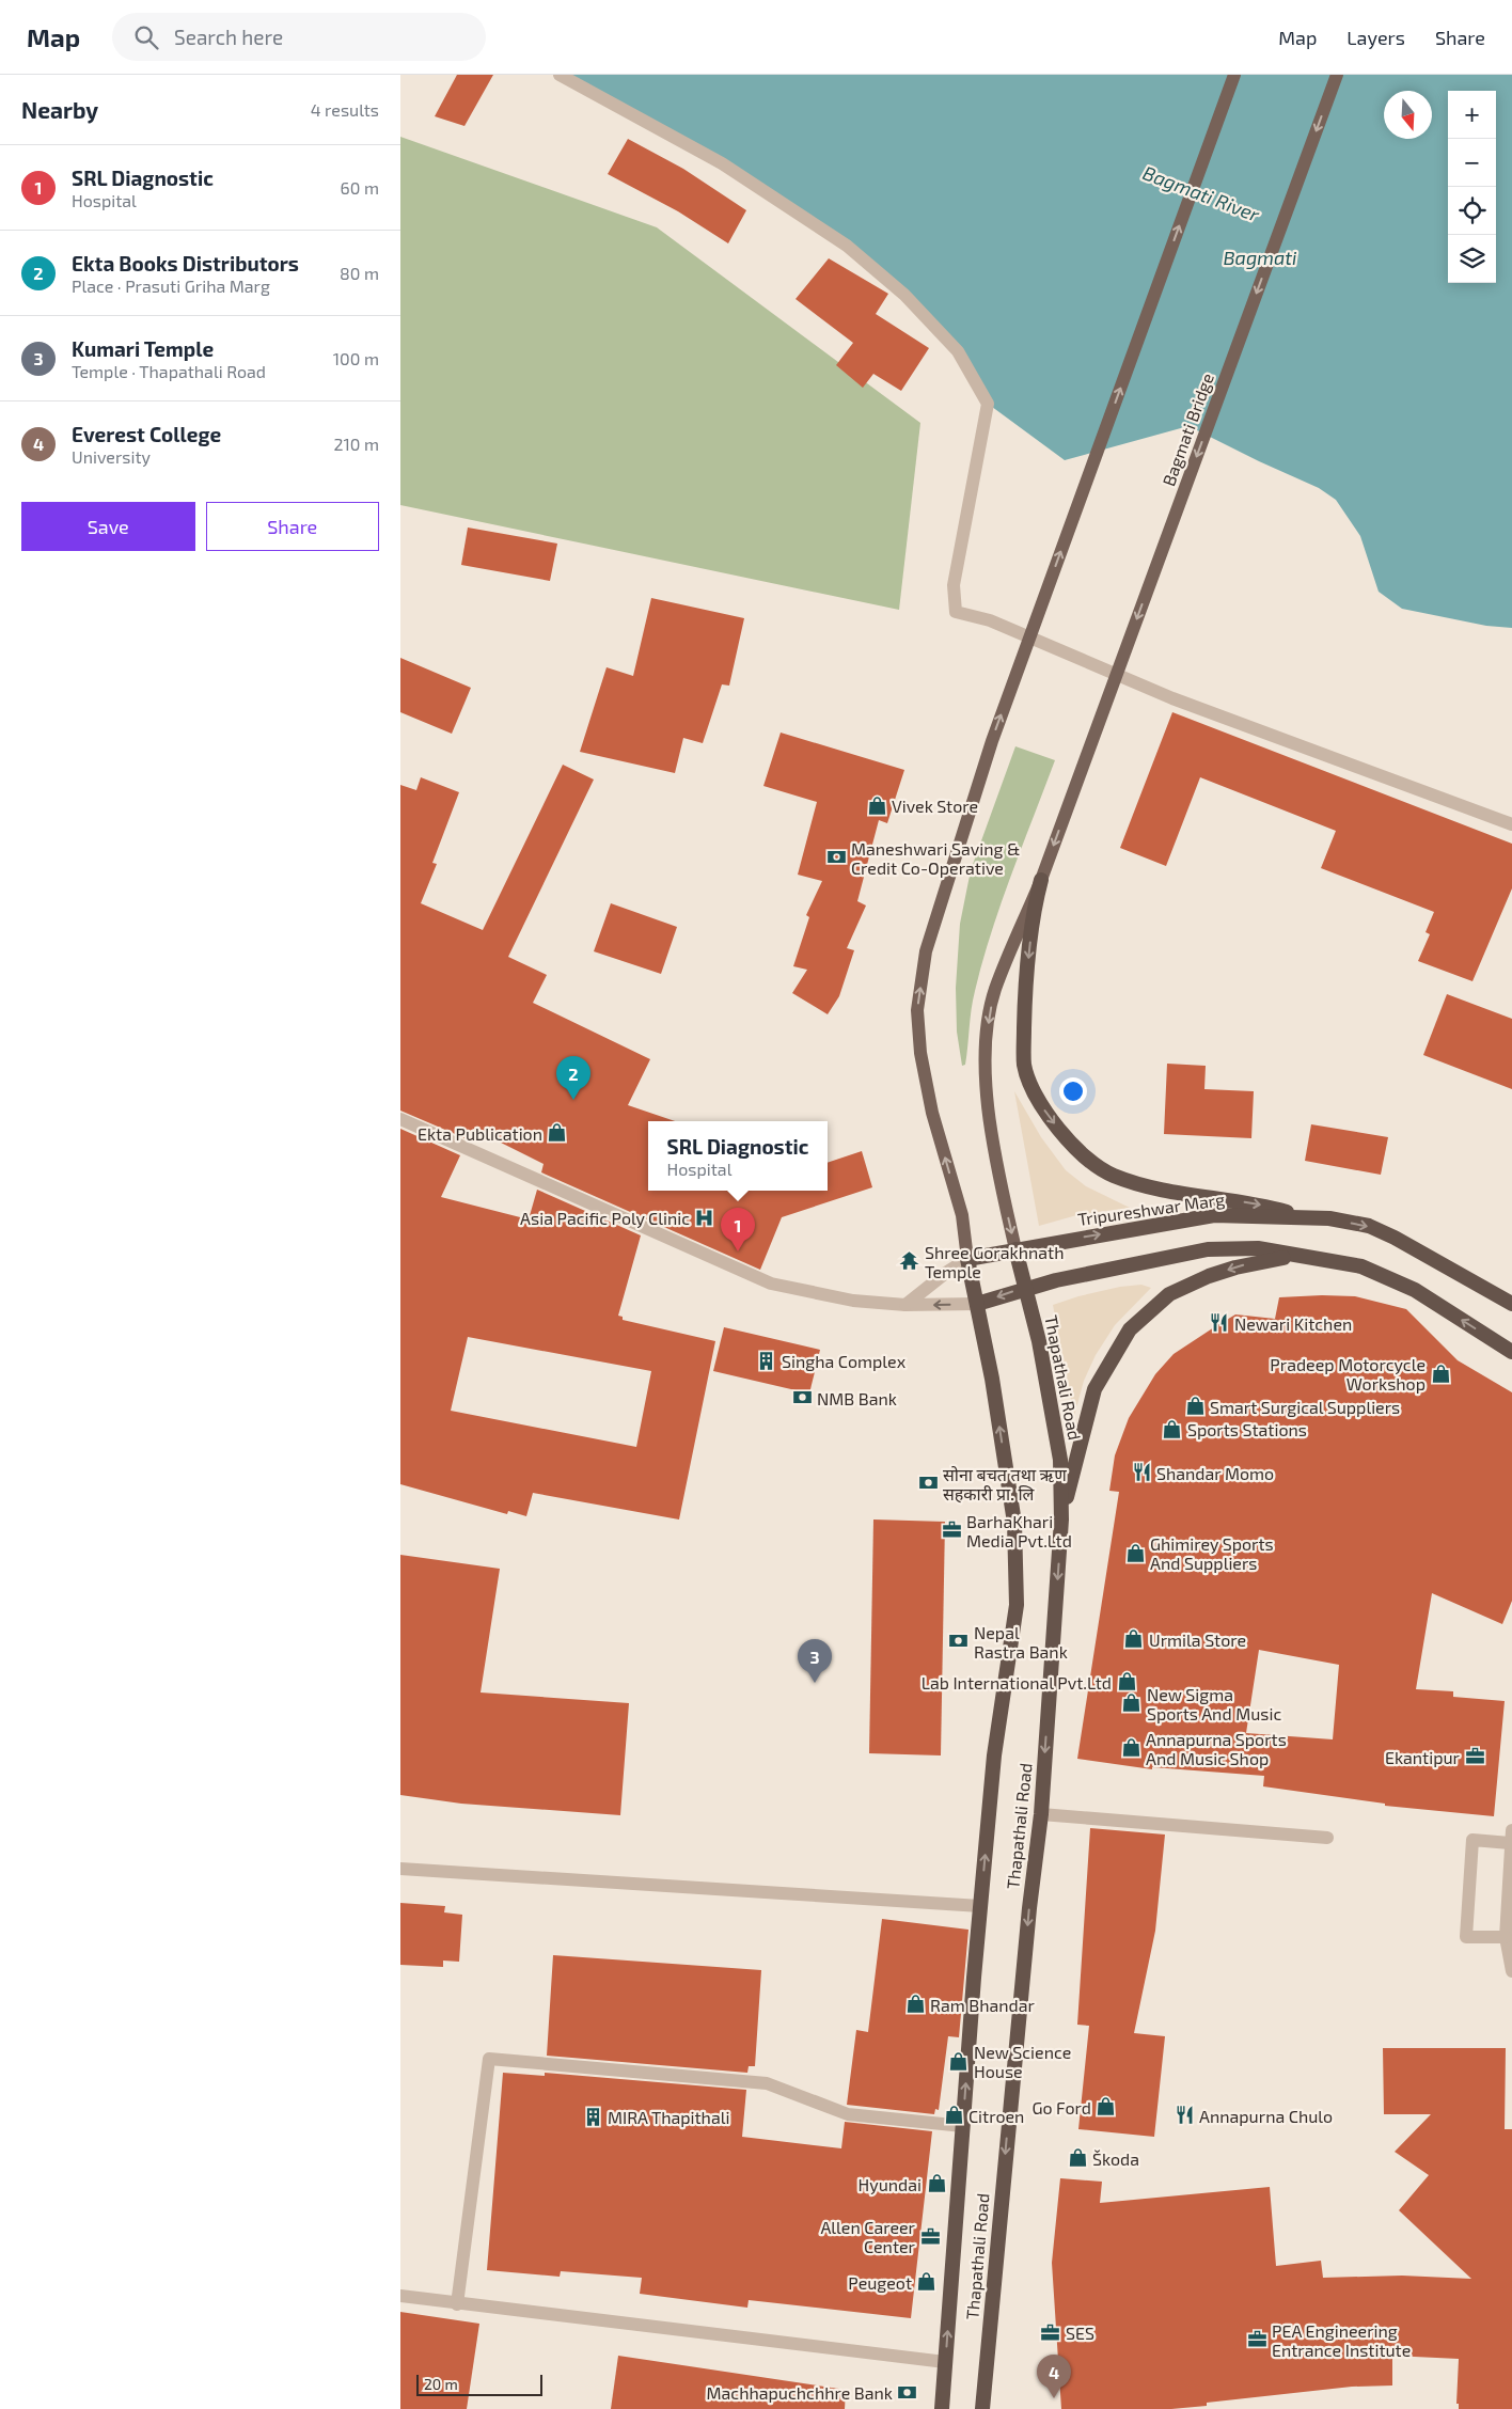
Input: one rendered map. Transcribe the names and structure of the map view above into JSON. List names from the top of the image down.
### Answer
{
  "streets": {
    "highway": ["Tripureshwar Marg", "Thapathali Road"],
    "main road": ["Bagmati Bridge"]
  },
  "crossings": [
    ["Bagmati Bridge", "Tripureshwar Marg"],
    ["Bagmati Bridge", "Thapathali Road"],
    ["Tripureshwar Marg", "Thapathali Road"]
  ],
  "water": ["Bagmati River", "Bagmati"],
  "places": {
    "shop": [
      "Vivek Store",
      "Ekta Publication",
      "Pradeep Motorcycle Workshop",
      "Smart Surgical Suppliers",
      "Sports Stations",
      "Ghimirey Sports And Suppliers",
      "Urmila Store",
      "Lab International Pvt.Ltd",
      "New Sigma Sports And Music",
      "Annapurna Sports And Music Shop",
      "Ram Bhandar",
      "New Science House",
      "Go Ford",
      "Citroen",
      "Škoda",
      "Hyundai",
      "Peugeot"
    ],
    "bank": [
      "Maneshwari Saving & Credit Co-Operative",
      "NMB Bank",
      "सोना बचत तथा ऋण सहकारी प्रा. लि",
      "Nepal Rastra Bank",
      "Machhapuchchhre Bank"
    ],
    "hospital": ["Asia Pacific Poly Clinic"],
    "temple": ["Shree Gorakhnath Temple"],
    "restaurant": ["Newari Kitchen", "Shandar Momo", "Annapurna Chulo"],
    "building": ["Singha Complex", "MIRA Thapithali"],
    "office": [
      "BarhaKhari Media Pvt.Ltd",
      "Ekantipur",
      "Allen Career Center",
      "SES",
      "PEA Engineering Entrance Institute"
    ]
  },
  "scale_bar": "20 m",
  "north": "bottom",
  "page": {
    "header": "Map",
    "search": "Search here",
    "nav": ["Map", "Layers", "Share"],
    "heading": ["Nearby", "4 results"],
    "map_buttons": ["+", "−"],
    "list": [
      {
        "mark": "1",
        "name": "SRL Diagnostic",
        "note": "Hospital",
        "value": "60 m"
      },
      {
        "mark": "2",
        "name": "Ekta Books Distributors",
        "note": "Place · Prasuti Griha Marg",
        "value": "80 m"
      },
      {
        "mark": "3",
        "name": "Kumari Temple",
        "note": "Temple · Thapathali Road",
        "value": "100 m"
      },
      {
        "mark": "4",
        "name": "Everest College",
        "note": "University",
        "value": "210 m"
      }
    ],
    "buttons": ["Save", "Share"],
    "pins": [
      "2",
      "1",
      "3",
      "4"
    ],
    "popup": ["SRL Diagnostic", "Hospital"],
    "scale": "20 m"
  }
}
